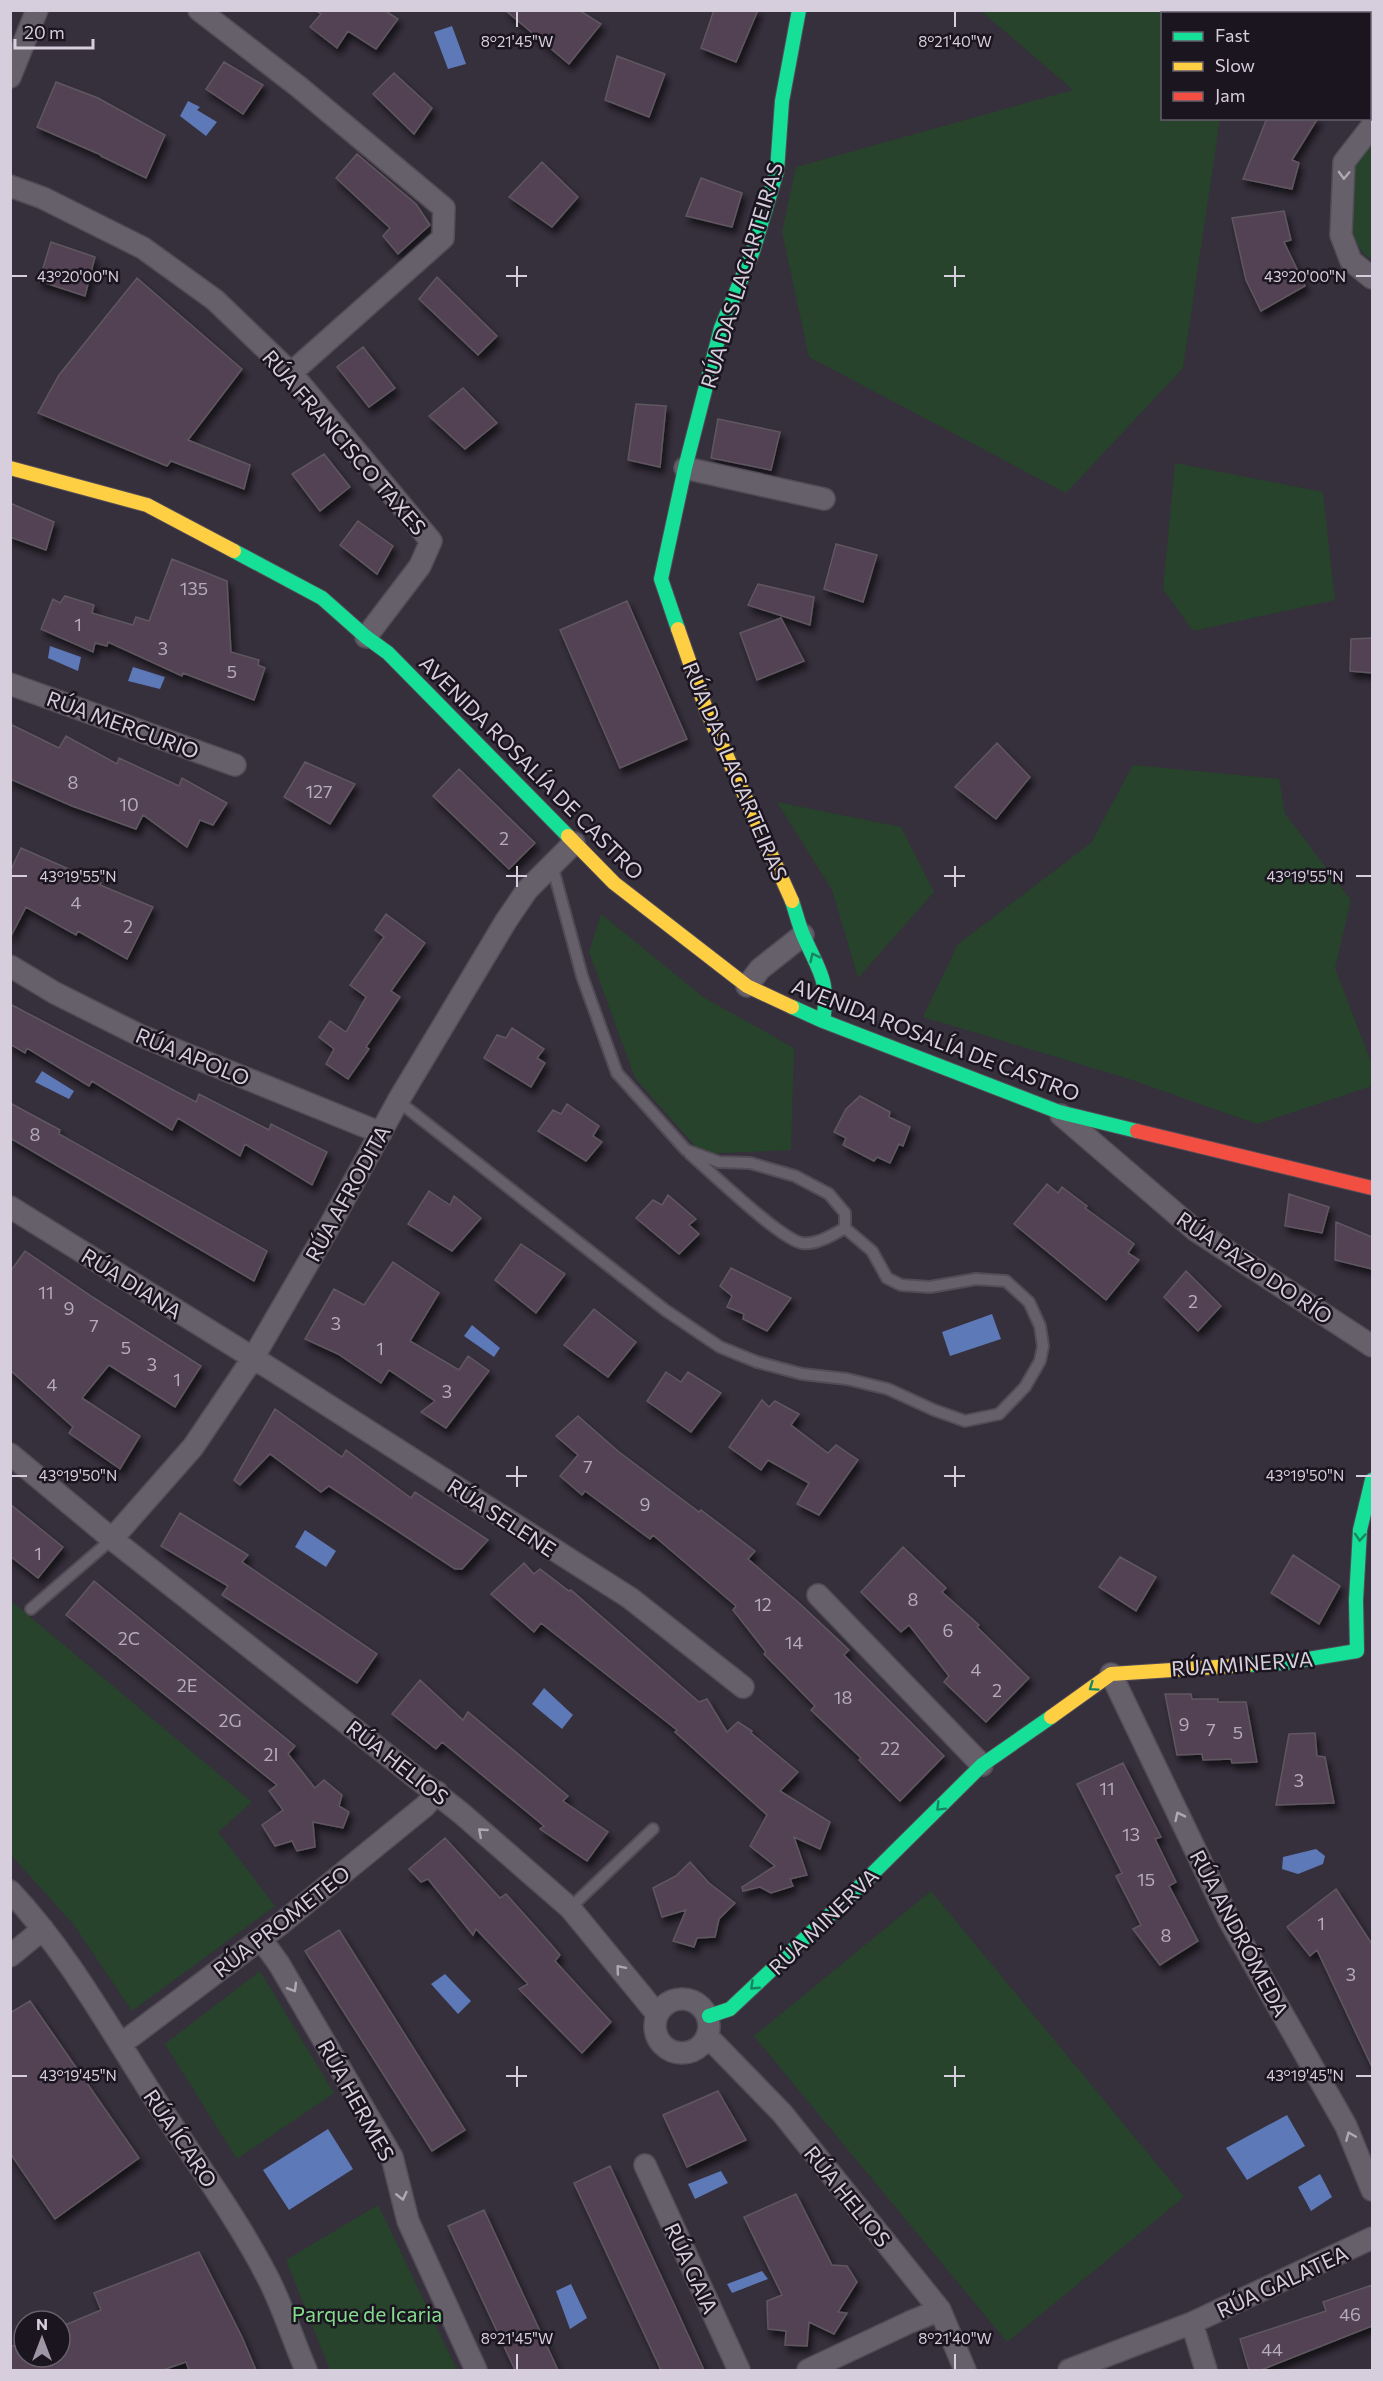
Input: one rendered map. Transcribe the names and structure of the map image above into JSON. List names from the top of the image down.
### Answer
{
  "streets": {
    "street": [
      "RÚA DAS LAGARTEIRAS",
      "RÚA FRANCISCO TAXES",
      "RÚA MERCURIO",
      "AVENIDA ROSALÍA DE CASTRO",
      "RÚA APOLO",
      "RÚA AFRODITA",
      "RÚA PAZO DO RÍO",
      "RÚA DIANA",
      "RÚA SELENE",
      "RÚA MINERVA",
      "RÚA HELIOS",
      "RÚA PROMETEO",
      "RÚA ANDRÓMEDA",
      "RÚA HERMES",
      "RÚA ÍCARO",
      "RÚA GAIA",
      "RÚA GALATEA"
    ]
  },
  "crossings": [
    ["RÚA DAS LAGARTEIRAS", "AVENIDA ROSALÍA DE CASTRO"],
    ["RÚA FRANCISCO TAXES", "AVENIDA ROSALÍA DE CASTRO"],
    ["AVENIDA ROSALÍA DE CASTRO", "RÚA AFRODITA"],
    ["AVENIDA ROSALÍA DE CASTRO", "RÚA PAZO DO RÍO"],
    ["RÚA APOLO", "RÚA AFRODITA"],
    ["RÚA AFRODITA", "RÚA DIANA"],
    ["RÚA AFRODITA", "RÚA SELENE"],
    ["RÚA AFRODITA", "RÚA HELIOS"],
    ["RÚA DIANA", "RÚA SELENE"],
    ["RÚA MINERVA", "RÚA HELIOS"],
    ["RÚA MINERVA", "RÚA ANDRÓMEDA"],
    ["RÚA HELIOS", "RÚA PROMETEO"],
    ["RÚA PROMETEO", "RÚA HERMES"],
    ["RÚA PROMETEO", "RÚA ÍCARO"]
  ],
  "one_way": ["RÚA MINERVA", "RÚA ANDRÓMEDA", "RÚA HERMES"],
  "parks": ["Parque de Icaria"],
  "house_numbers": [
    "135",
    "1",
    "3",
    "5",
    "8",
    "127",
    "10",
    "2",
    "4",
    "2",
    "8",
    "11",
    "2",
    "9",
    "3",
    "7",
    "5",
    "1",
    "3",
    "1",
    "4",
    "3",
    "7",
    "9",
    "1",
    "8",
    "12",
    "6",
    "2C",
    "14",
    "4",
    "2E",
    "2",
    "18",
    "2G",
    "9",
    "7",
    "5",
    "22",
    "2I",
    "3",
    "11",
    "13",
    "15",
    "1",
    "8",
    "3",
    "46",
    "44"
  ],
  "legend": ["Fast", "Slow", "Jam"],
  "scale_bar": "20 m",
  "north": "top",
  "coordinates": [
    "8°21'45\"W",
    "8°21'40\"W",
    "43°20'00\"N",
    "43°19'55\"N",
    "43°19'50\"N",
    "43°19'45\"N"
  ]
}
